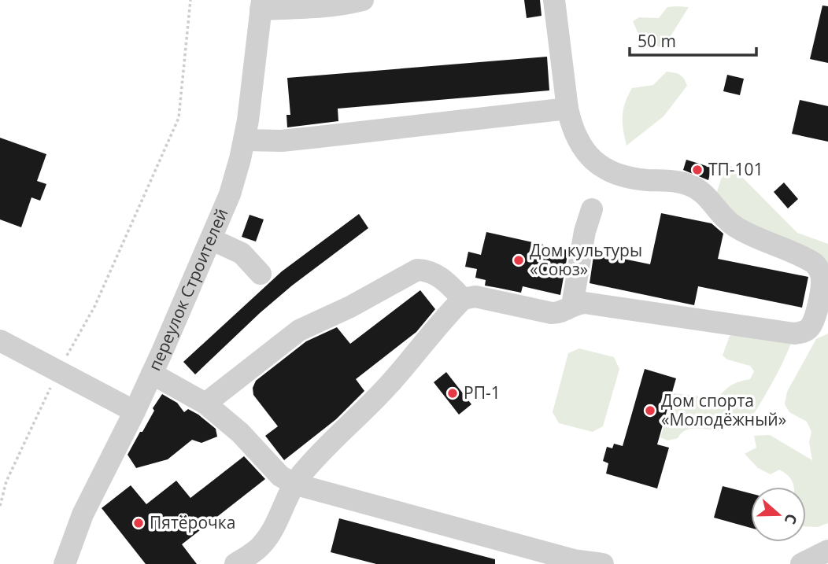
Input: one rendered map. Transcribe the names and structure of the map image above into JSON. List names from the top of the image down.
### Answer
{
  "streets": {
    "street": ["переулок Строителей"]
  },
  "places": [
    "ТП-101",
    "Дом культуры «Союз»",
    "РП-1",
    "Дом спорта «Молодёжный»",
    "Пятёрочка"
  ],
  "scale_bar": "50 m",
  "north": "right"
}
